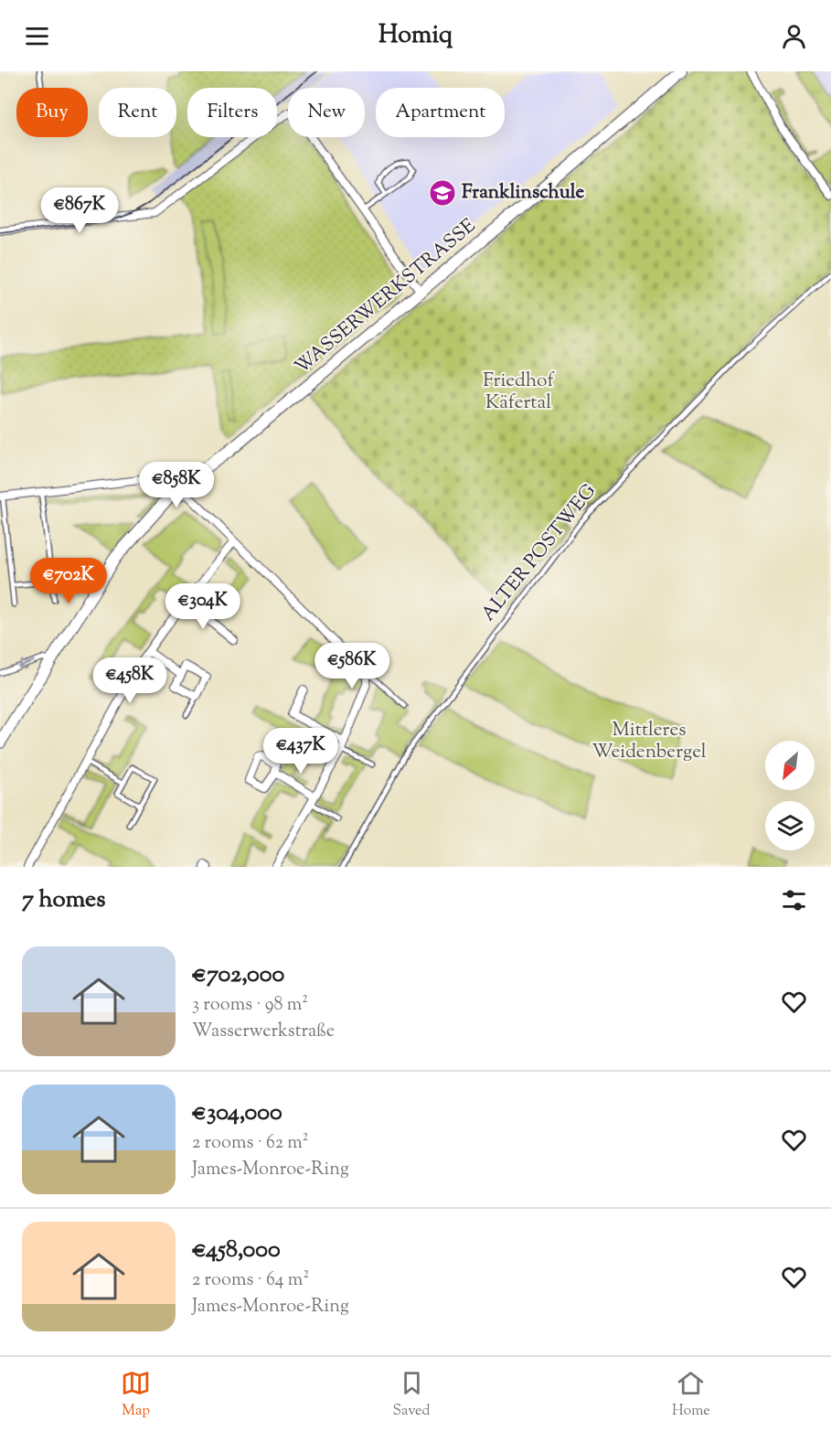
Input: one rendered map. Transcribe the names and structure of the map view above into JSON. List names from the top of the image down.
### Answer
{
  "streets": {
    "street": ["WASSERWERKSTRASSE"],
    "lane": ["ALTER POSTWEG"]
  },
  "parks": ["Friedhof Käfertal", "Mittleres Weidenbergel"],
  "places": {
    "school or university": ["Franklinschule"]
  },
  "north": "bottom left",
  "page": {
    "header": "Homiq",
    "chip": [
      "Buy",
      "Rent",
      "Filters",
      "New",
      "Apartment"
    ],
    "price": [
      "€867K",
      "€858K",
      "€702K",
      "€304K",
      "€586K",
      "€458K",
      "€437K"
    ],
    "heading": "7 homes",
    "list": [
      {
        "name": "€702,000",
        "note": "3 rooms · 98 m² · Wasserwerkstraße"
      },
      {
        "name": "€304,000",
        "note": "2 rooms · 62 m² · James-Monroe-Ring"
      },
      {
        "name": "€458,000",
        "note": "2 rooms · 64 m² · James-Monroe-Ring"
      }
    ],
    "tabs": ["Map", "Saved", "Home"]
  }
}
